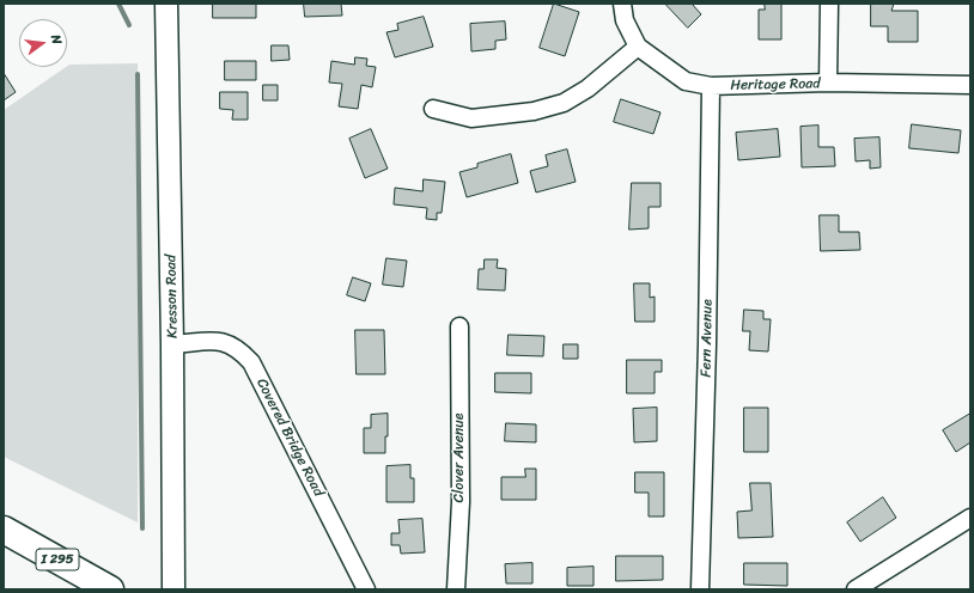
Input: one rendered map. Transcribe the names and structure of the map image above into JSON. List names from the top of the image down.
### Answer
{
  "streets": {
    "highway": ["I 295"],
    "street": [
      "Heritage Road",
      "Kresson Road",
      "Fern Avenue",
      "Covered Bridge Road",
      "Clover Avenue"
    ]
  },
  "crossings": [
    ["Heritage Road", "Fern Avenue"],
    ["Kresson Road", "Covered Bridge Road"]
  ],
  "north": "right"
}
